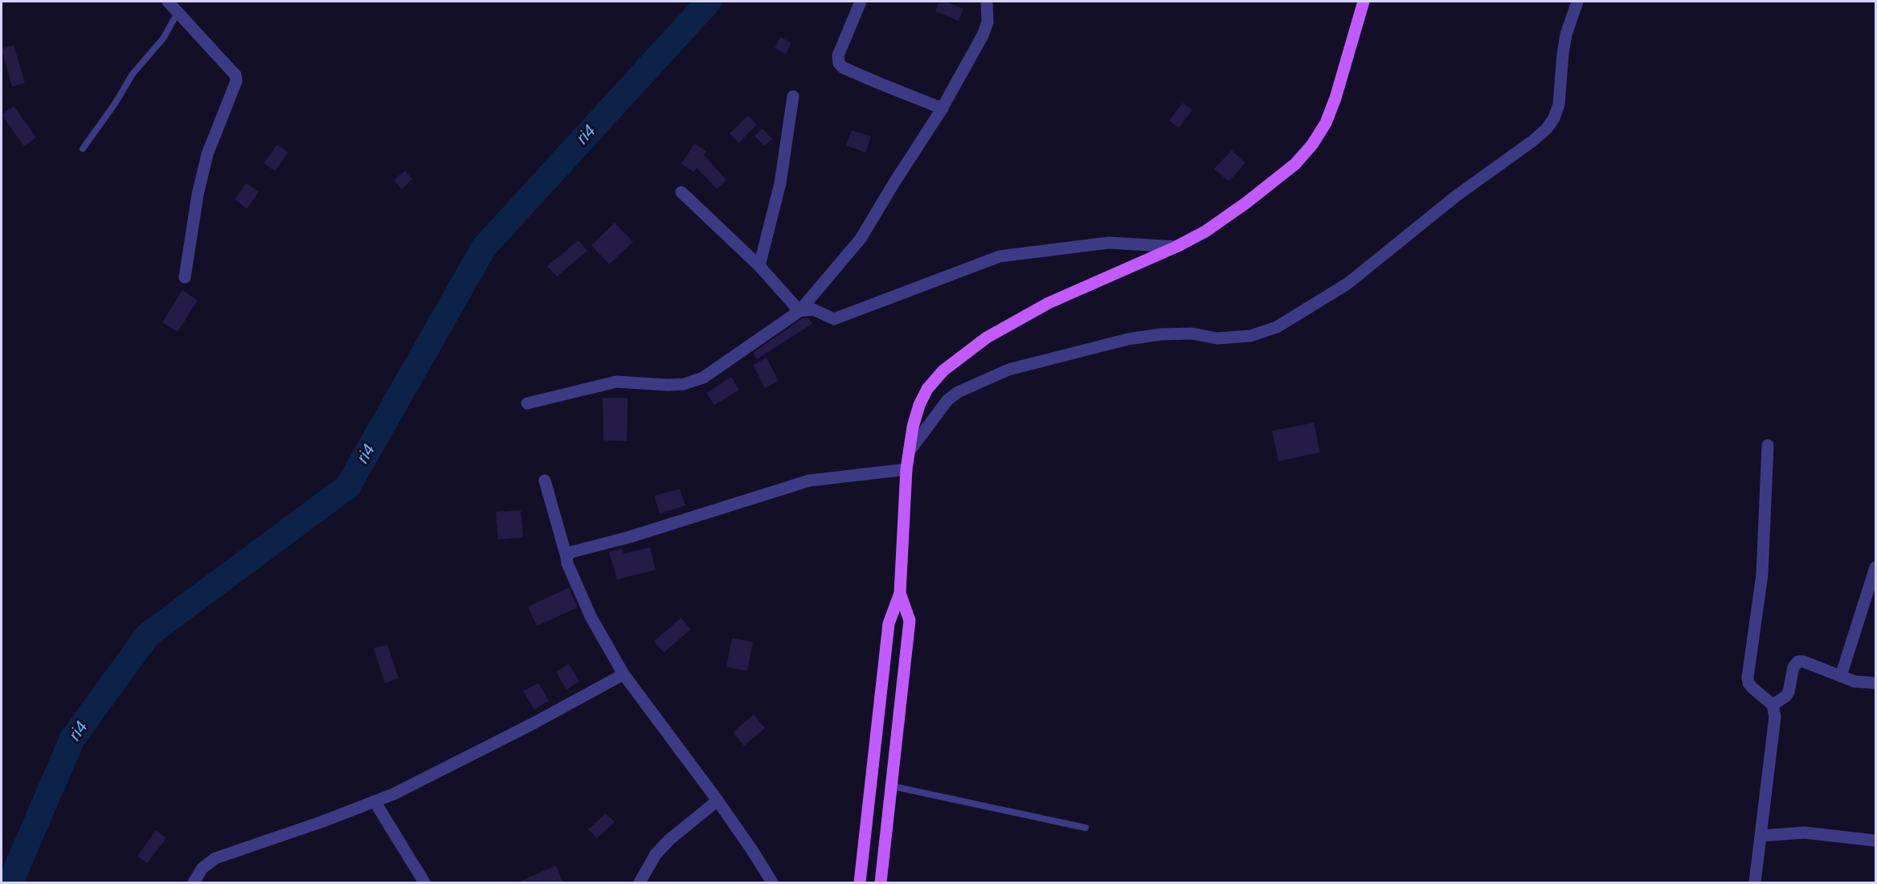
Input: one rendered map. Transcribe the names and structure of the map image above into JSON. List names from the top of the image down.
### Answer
{
  "water": ["ri4"]
}
